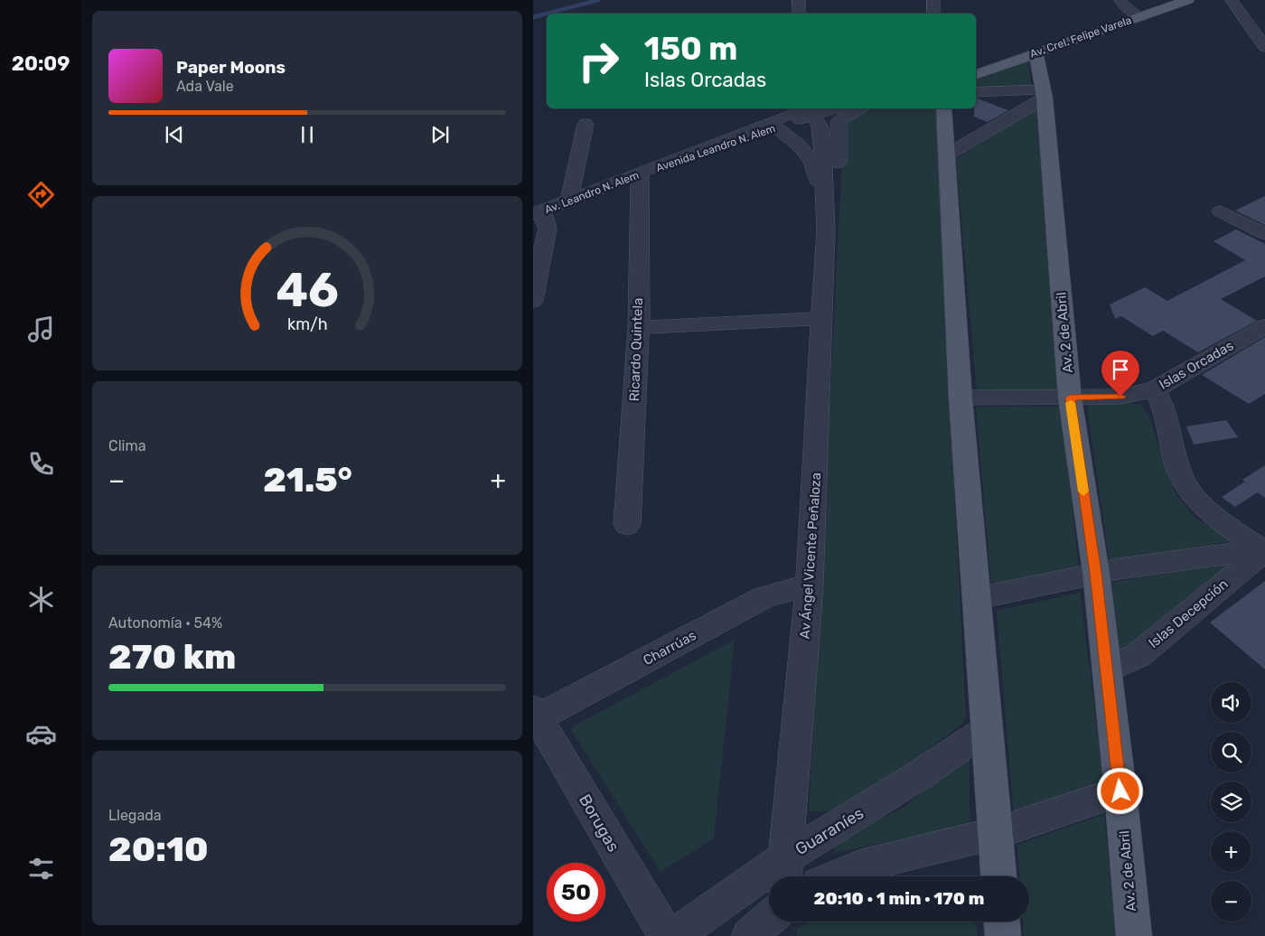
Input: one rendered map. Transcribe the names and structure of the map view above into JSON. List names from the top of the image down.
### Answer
{
  "streets": {
    "main road": ["Av. Crel. Felipe Varela", "Av. 2 de Abril"],
    "street": [
      "Avenida Leandro N. Alem",
      "Av. Leandro N. Alem",
      "Ricardo Quintela",
      "Islas Orcadas",
      "Av Ángel Vicente Peñaloza",
      "Islas Decepción",
      "Charrúas",
      "Borugas",
      "Guaraníes"
    ]
  },
  "crossings": [
    ["Av. Crel. Felipe Varela", "Av. 2 de Abril"],
    ["Avenida Leandro N. Alem", "Av. Leandro N. Alem"],
    ["Avenida Leandro N. Alem", "Ricardo Quintela"],
    ["Av. Leandro N. Alem", "Ricardo Quintela"],
    ["Av. 2 de Abril", "Islas Orcadas"],
    ["Av. 2 de Abril", "Islas Decepción"],
    ["Av Ángel Vicente Peñaloza", "Charrúas"],
    ["Av Ángel Vicente Peñaloza", "Guaraníes"],
    ["Charrúas", "Borugas"]
  ],
  "page": {
    "tabs": "20:09",
    "turn": ["150 m", "Islas Orcadas"],
    "song": ["Paper Moons", "Ada Vale"],
    "tile": [
      "Clima",
      ["Autonomía · 54%", "270 km"],
      ["Llegada", "20:10"]
    ],
    "heat": ["−", "21.5°", "+"],
    "map_buttons": ["+", "−"],
    "limit": "50",
    "trip": "20:10 · 1 min · 170 m",
    "gauge": ["46", "km/h"]
  }
}
